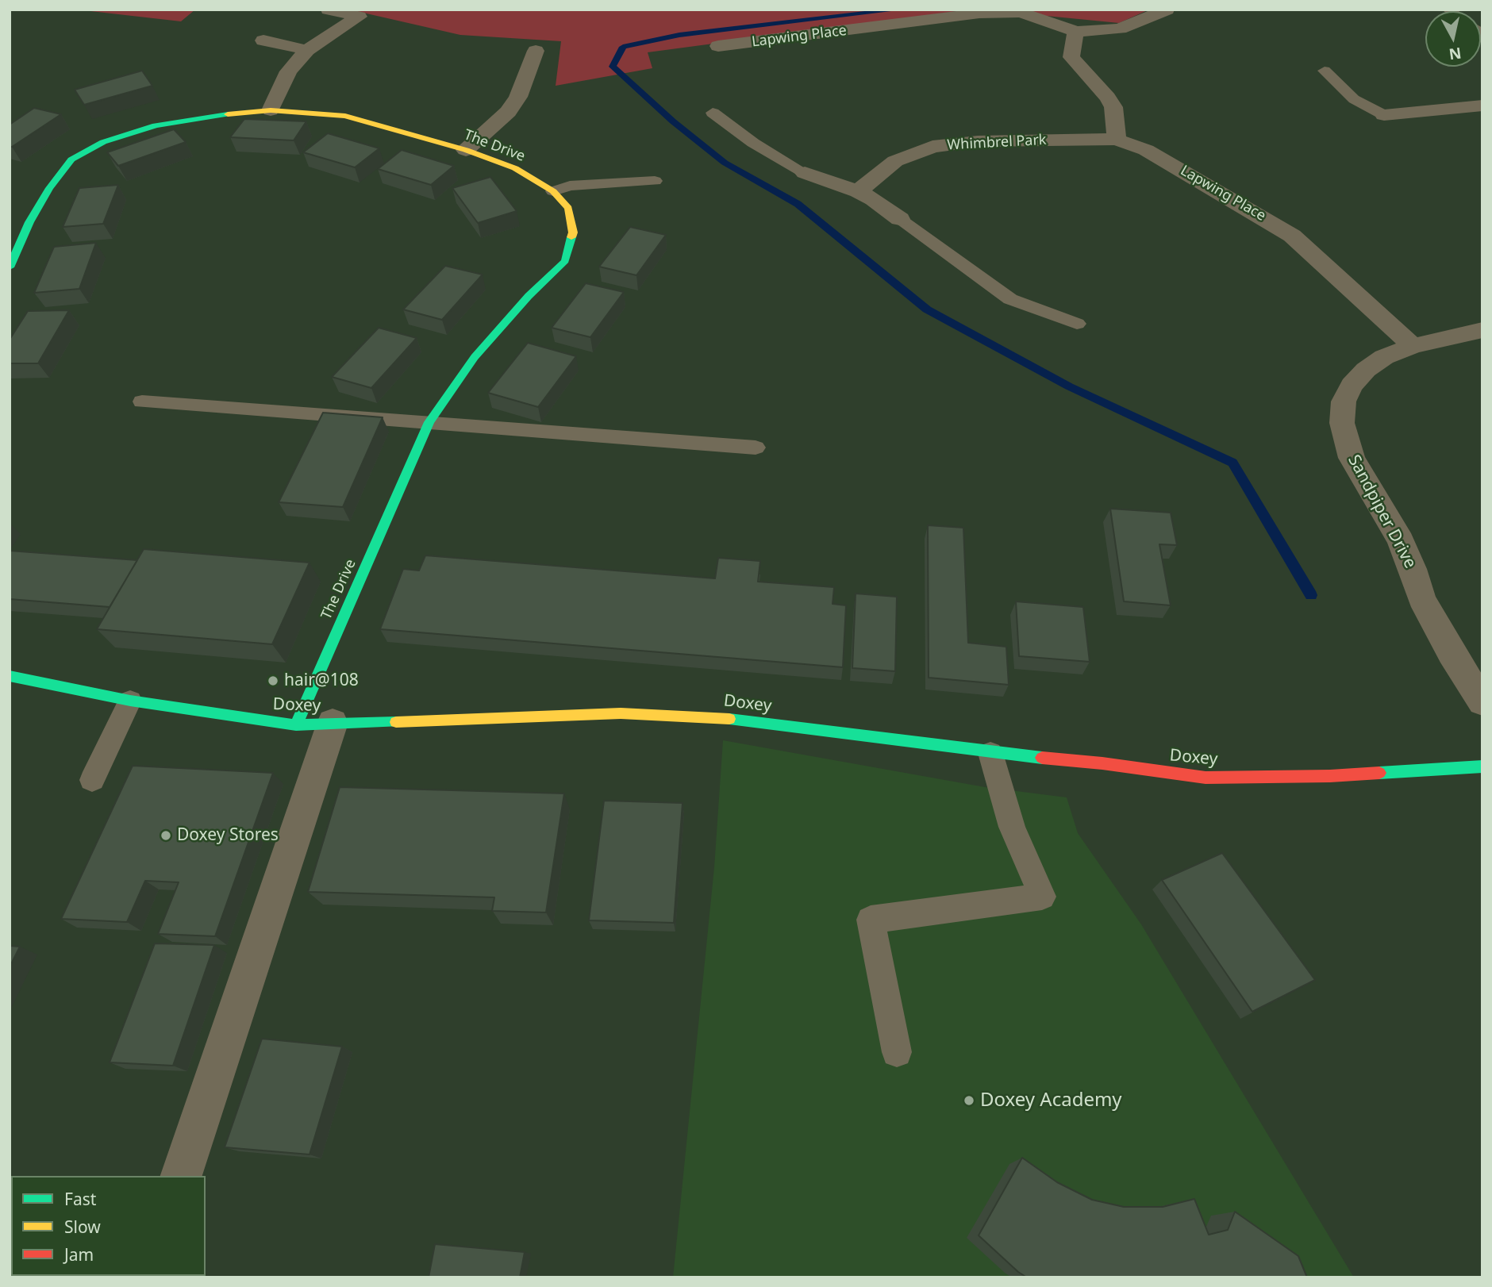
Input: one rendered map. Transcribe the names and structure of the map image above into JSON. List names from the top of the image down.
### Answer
{
  "streets": {
    "street": [
      "Lapwing Place",
      "Whimbrel Park",
      "The Drive",
      "Sandpiper Drive",
      "Doxey"
    ]
  },
  "crossings": [
    ["Lapwing Place", "Whimbrel Park"],
    ["Lapwing Place", "Sandpiper Drive"],
    ["The Drive", "Doxey"]
  ],
  "places": ["hair@108", "Doxey Stores", "Doxey Academy"],
  "legend": ["Fast", "Slow", "Jam"],
  "north": "bottom"
}
